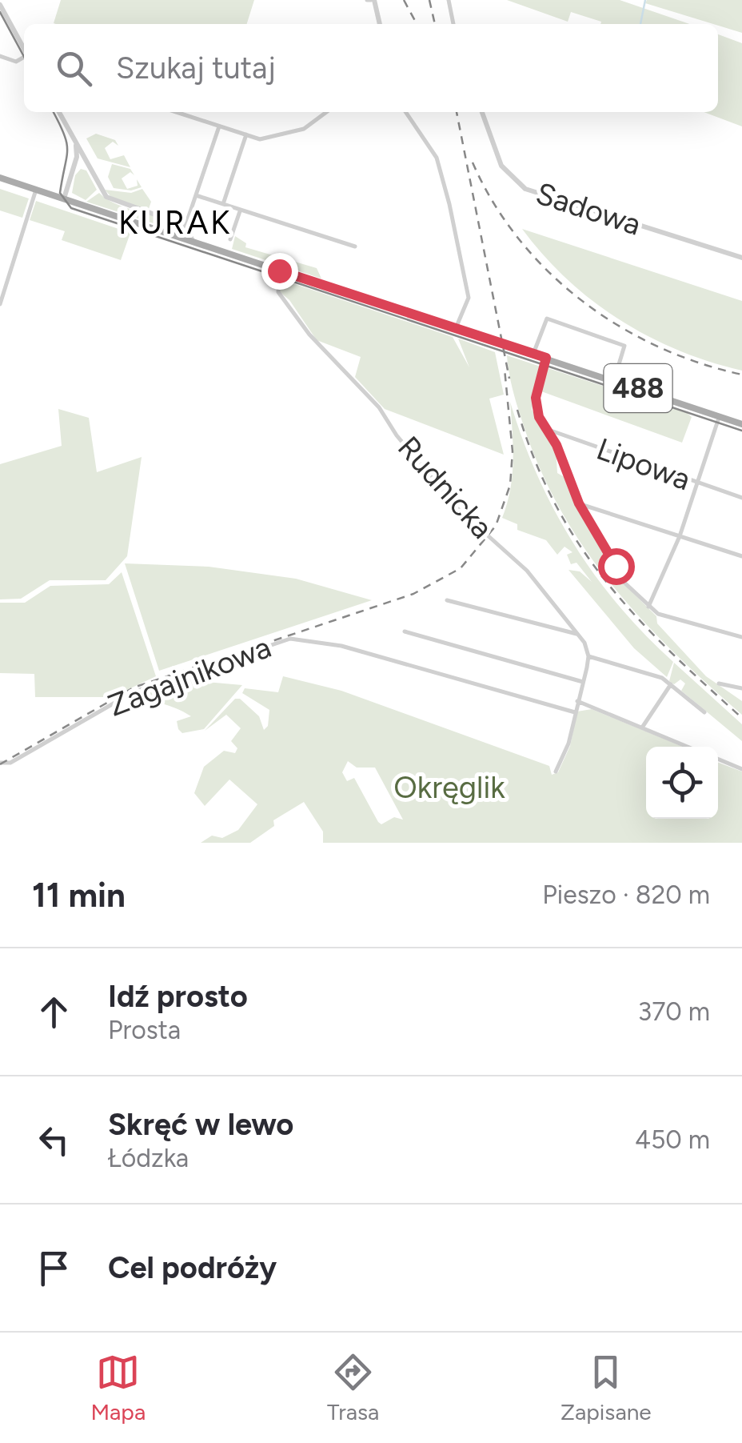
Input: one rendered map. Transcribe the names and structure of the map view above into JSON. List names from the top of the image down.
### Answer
{
  "streets": {
    "main road": ["488"],
    "street": [
      "Sadowa",
      "Lipowa",
      "Rudnicka",
      "Zagajnikowa"
    ]
  },
  "crossings": [
    ["488", "Rudnicka"]
  ],
  "districts": ["KURAK"],
  "parks": ["Okręglik"],
  "page": {
    "search": "Szukaj tutaj",
    "heading": ["11 min", "Pieszo · 820 m"],
    "list": [
      ["Idź prosto", "Prosta", "370 m"],
      ["Skręć w lewo", "Łódzka", "450 m"],
      "Cel podróży"
    ],
    "nav": ["Mapa", "Trasa", "Zapisane"]
  }
}
